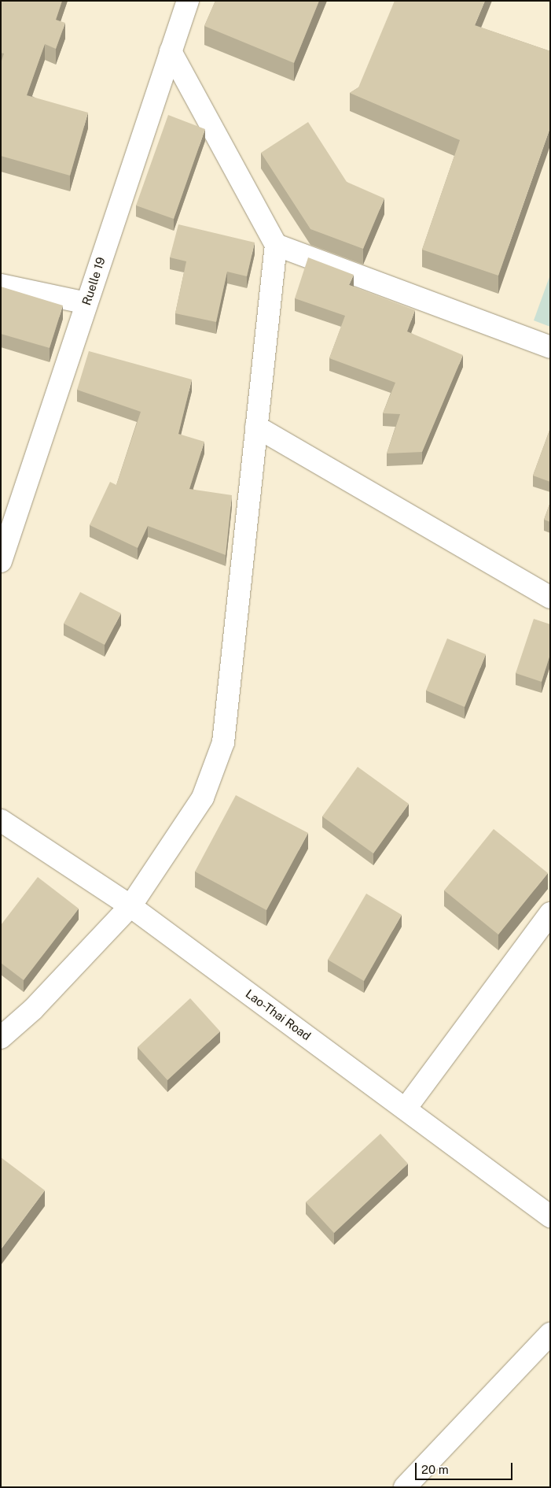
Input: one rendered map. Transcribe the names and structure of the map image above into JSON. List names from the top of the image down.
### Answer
{
  "streets": {
    "street": ["Ruelle 19", "Lao-Thai Road"]
  },
  "scale_bar": "20 m"
}
